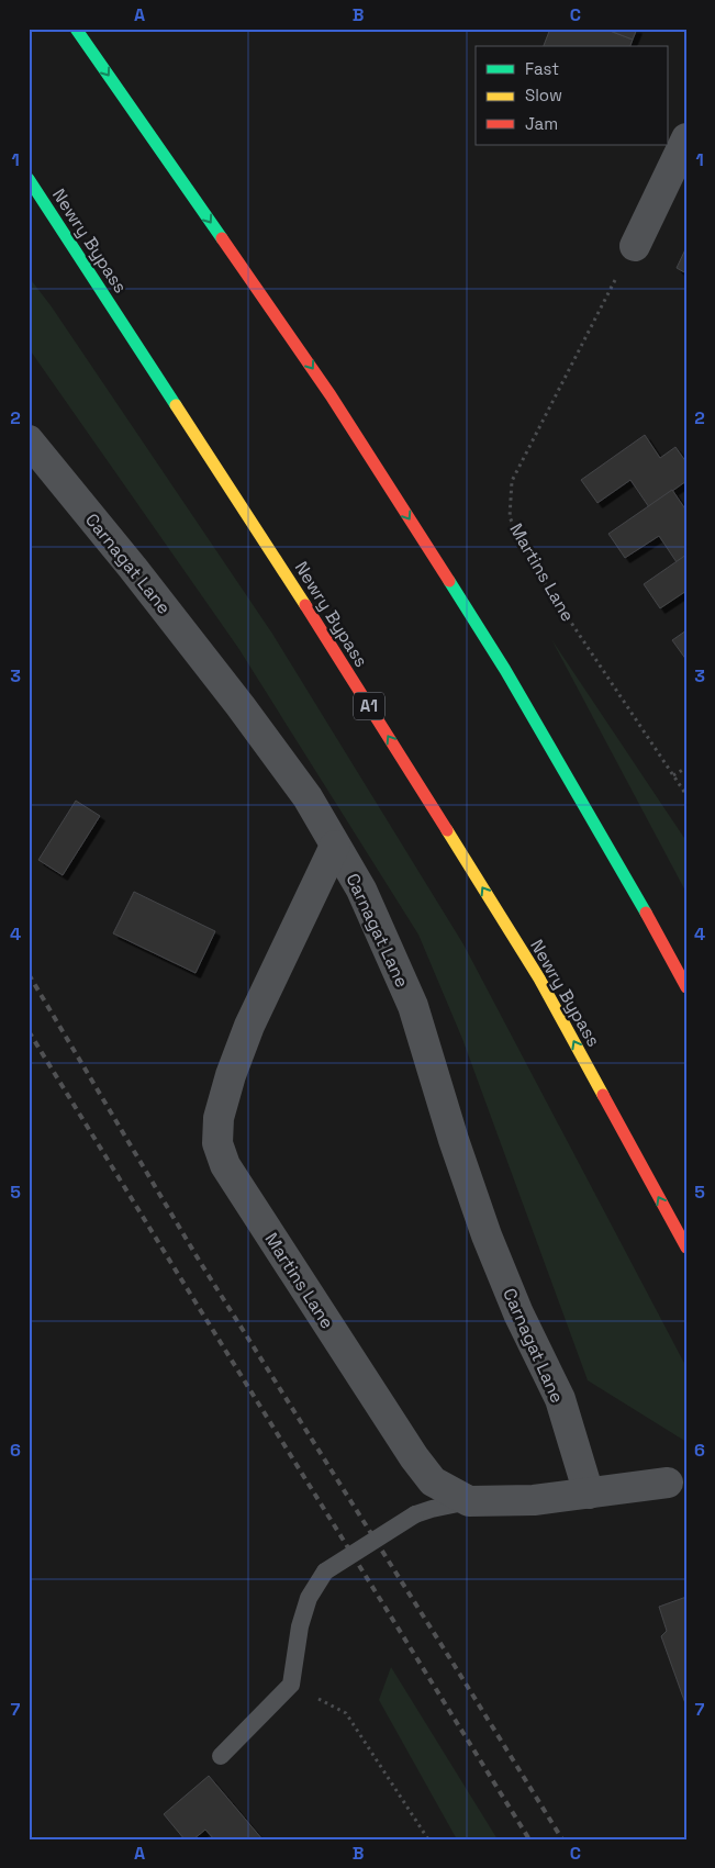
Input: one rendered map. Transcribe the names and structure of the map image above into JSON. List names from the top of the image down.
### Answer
{
  "streets": {
    "highway": ["Newry Bypass", "A1"],
    "street": ["Carnagat Lane", "Martins Lane"]
  },
  "crossings": [
    ["Carnagat Lane", "Martins Lane"]
  ],
  "one_way": ["Newry Bypass"],
  "legend": ["Fast", "Slow", "Jam"],
  "grid": {
    "columns": ["A", "B", "C"],
    "rows": [
      "1",
      "2",
      "3",
      "4",
      "5",
      "6",
      "7"
    ]
  }
}
